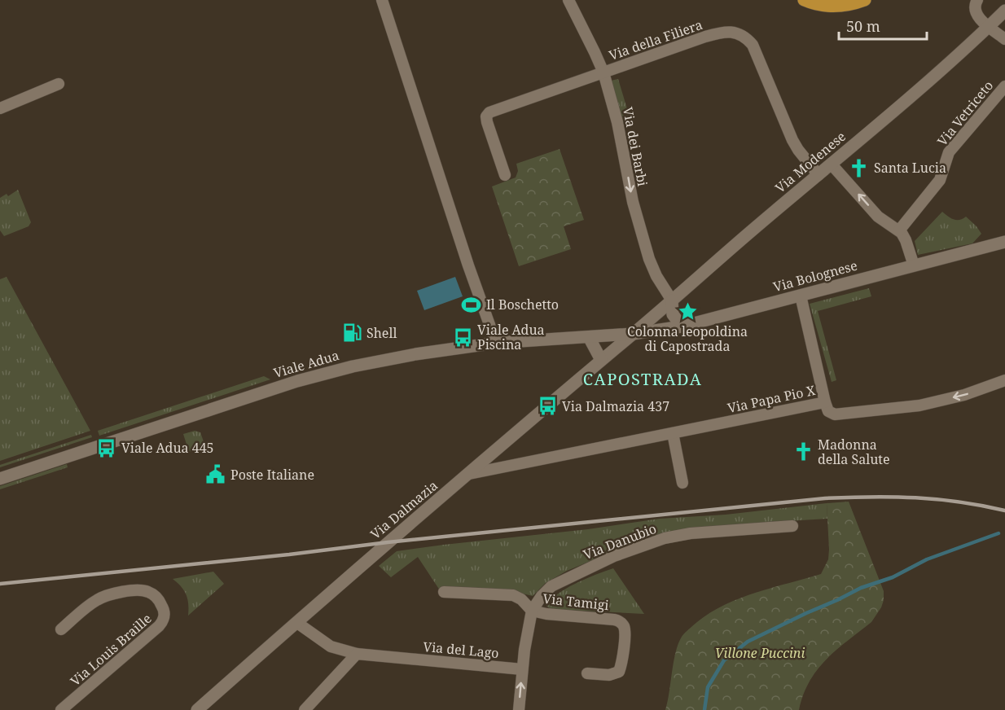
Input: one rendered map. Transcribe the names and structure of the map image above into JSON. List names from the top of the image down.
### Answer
{
  "streets": {
    "main road": [
      "Via Modenese",
      "Via Bolognese",
      "Viale Adua",
      "Via Dalmazia"
    ],
    "street": [
      "Via della Filiera",
      "Via Vetriceto",
      "Via dei Barbi",
      "Via Papa Pio X",
      "Via Danubio",
      "Via Tamigi",
      "Via Louis Braille",
      "Via del Lago"
    ]
  },
  "crossings": [
    ["Via della Filiera", "Via dei Barbi"],
    ["Via della Filiera", "Via Modenese"],
    ["Via dei Barbi", "Via Modenese"],
    ["Via Modenese", "Via Bolognese"],
    ["Via Modenese", "Viale Adua"],
    ["Via Modenese", "Via Dalmazia"],
    ["Via Bolognese", "Viale Adua"],
    ["Via Bolognese", "Via Papa Pio X"],
    ["Via Bolognese", "Via Dalmazia"],
    ["Viale Adua", "Via Dalmazia"],
    ["Via Papa Pio X", "Via Dalmazia"],
    ["Via Dalmazia", "Via del Lago"],
    ["Via Danubio", "Via Tamigi"],
    ["Via Danubio", "Via del Lago"]
  ],
  "one_way": ["Via dei Barbi"],
  "districts": ["CAPOSTRADA"],
  "parks": ["Villone Puccini"],
  "places": {
    "church": ["Santa Lucia", "Madonna della Salute"],
    "sports": ["Il Boschetto"],
    "place": ["Colonna leopoldina di Capostrada"],
    "fuel station": ["Shell"],
    "bus stop": ["Viale Adua Piscina", "Via Dalmazia 437", "Viale Adua 445"],
    "public building": ["Poste Italiane"]
  },
  "scale_bar": "50 m"
}
